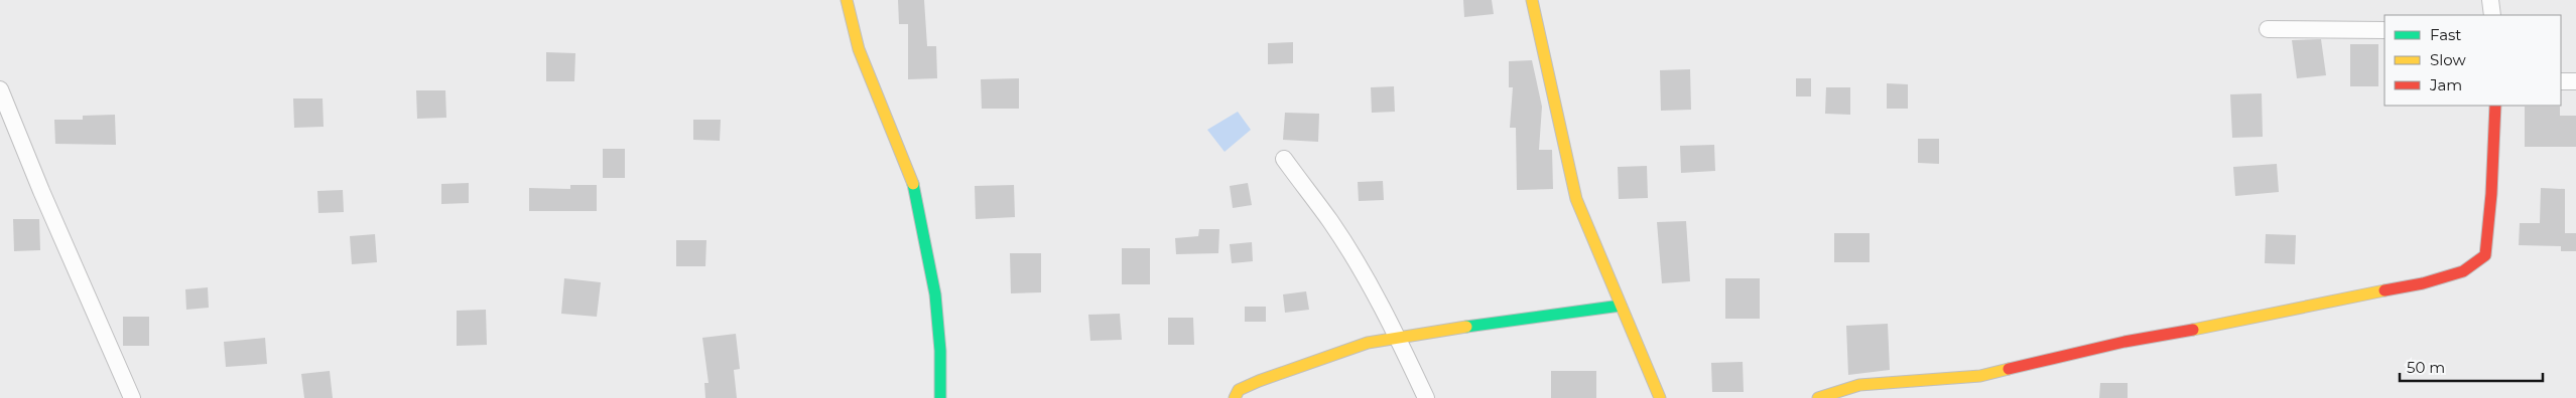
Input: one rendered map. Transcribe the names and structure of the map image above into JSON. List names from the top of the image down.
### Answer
{
  "legend": ["Fast", "Slow", "Jam"],
  "scale_bar": "50 m"
}
